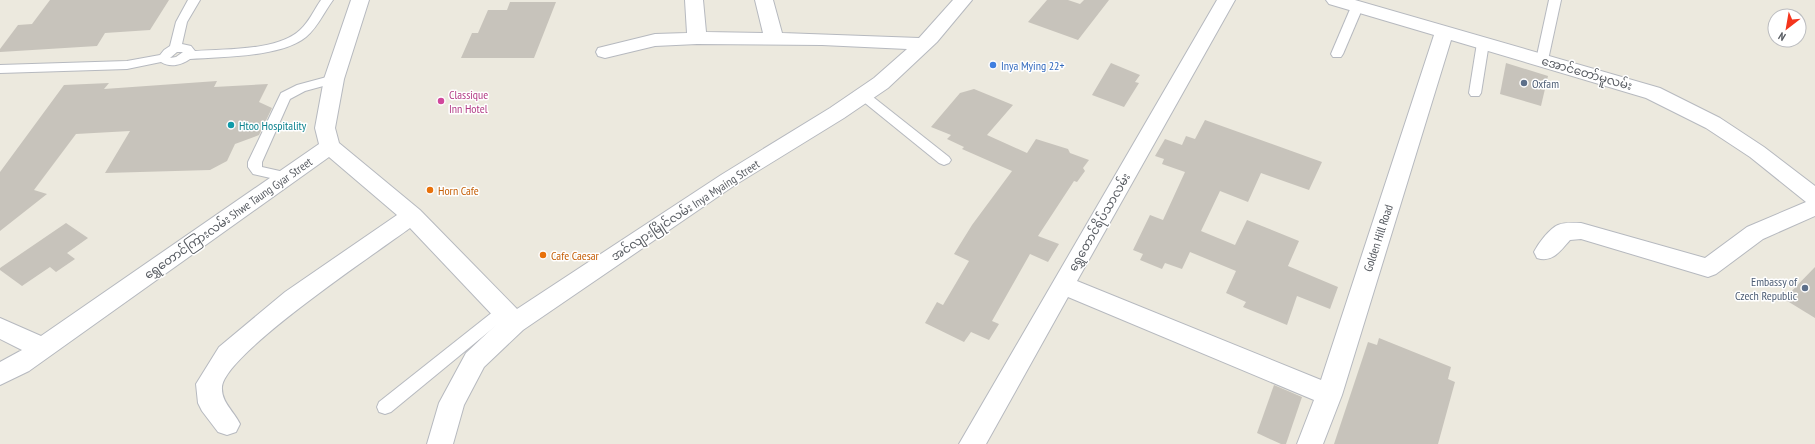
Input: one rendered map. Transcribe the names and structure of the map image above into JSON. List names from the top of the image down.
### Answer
{
  "streets": {
    "street": [
      "အောင်တော်မူလမ်း",
      "အင်လျားမြိုင်လမ်း Inya Myaing Street",
      "ရွှေတောင်ကြားလမ်း Shwe Taung Gyar Street",
      "ရွှေတောင်ရိပ်သာလမ်း",
      "Golden Hill Road"
    ]
  },
  "crossings": [
    ["အောင်တော်မူလမ်း", "Golden Hill Road"]
  ],
  "places": [
    "Inya Mying 22+",
    "Oxfam",
    "Classique Inn Hotel",
    "Htoo Hospitality",
    "Horn Cafe",
    "Cafe Caesar",
    "Embassy of Czech Republic"
  ],
  "north": "bottom left"
}
